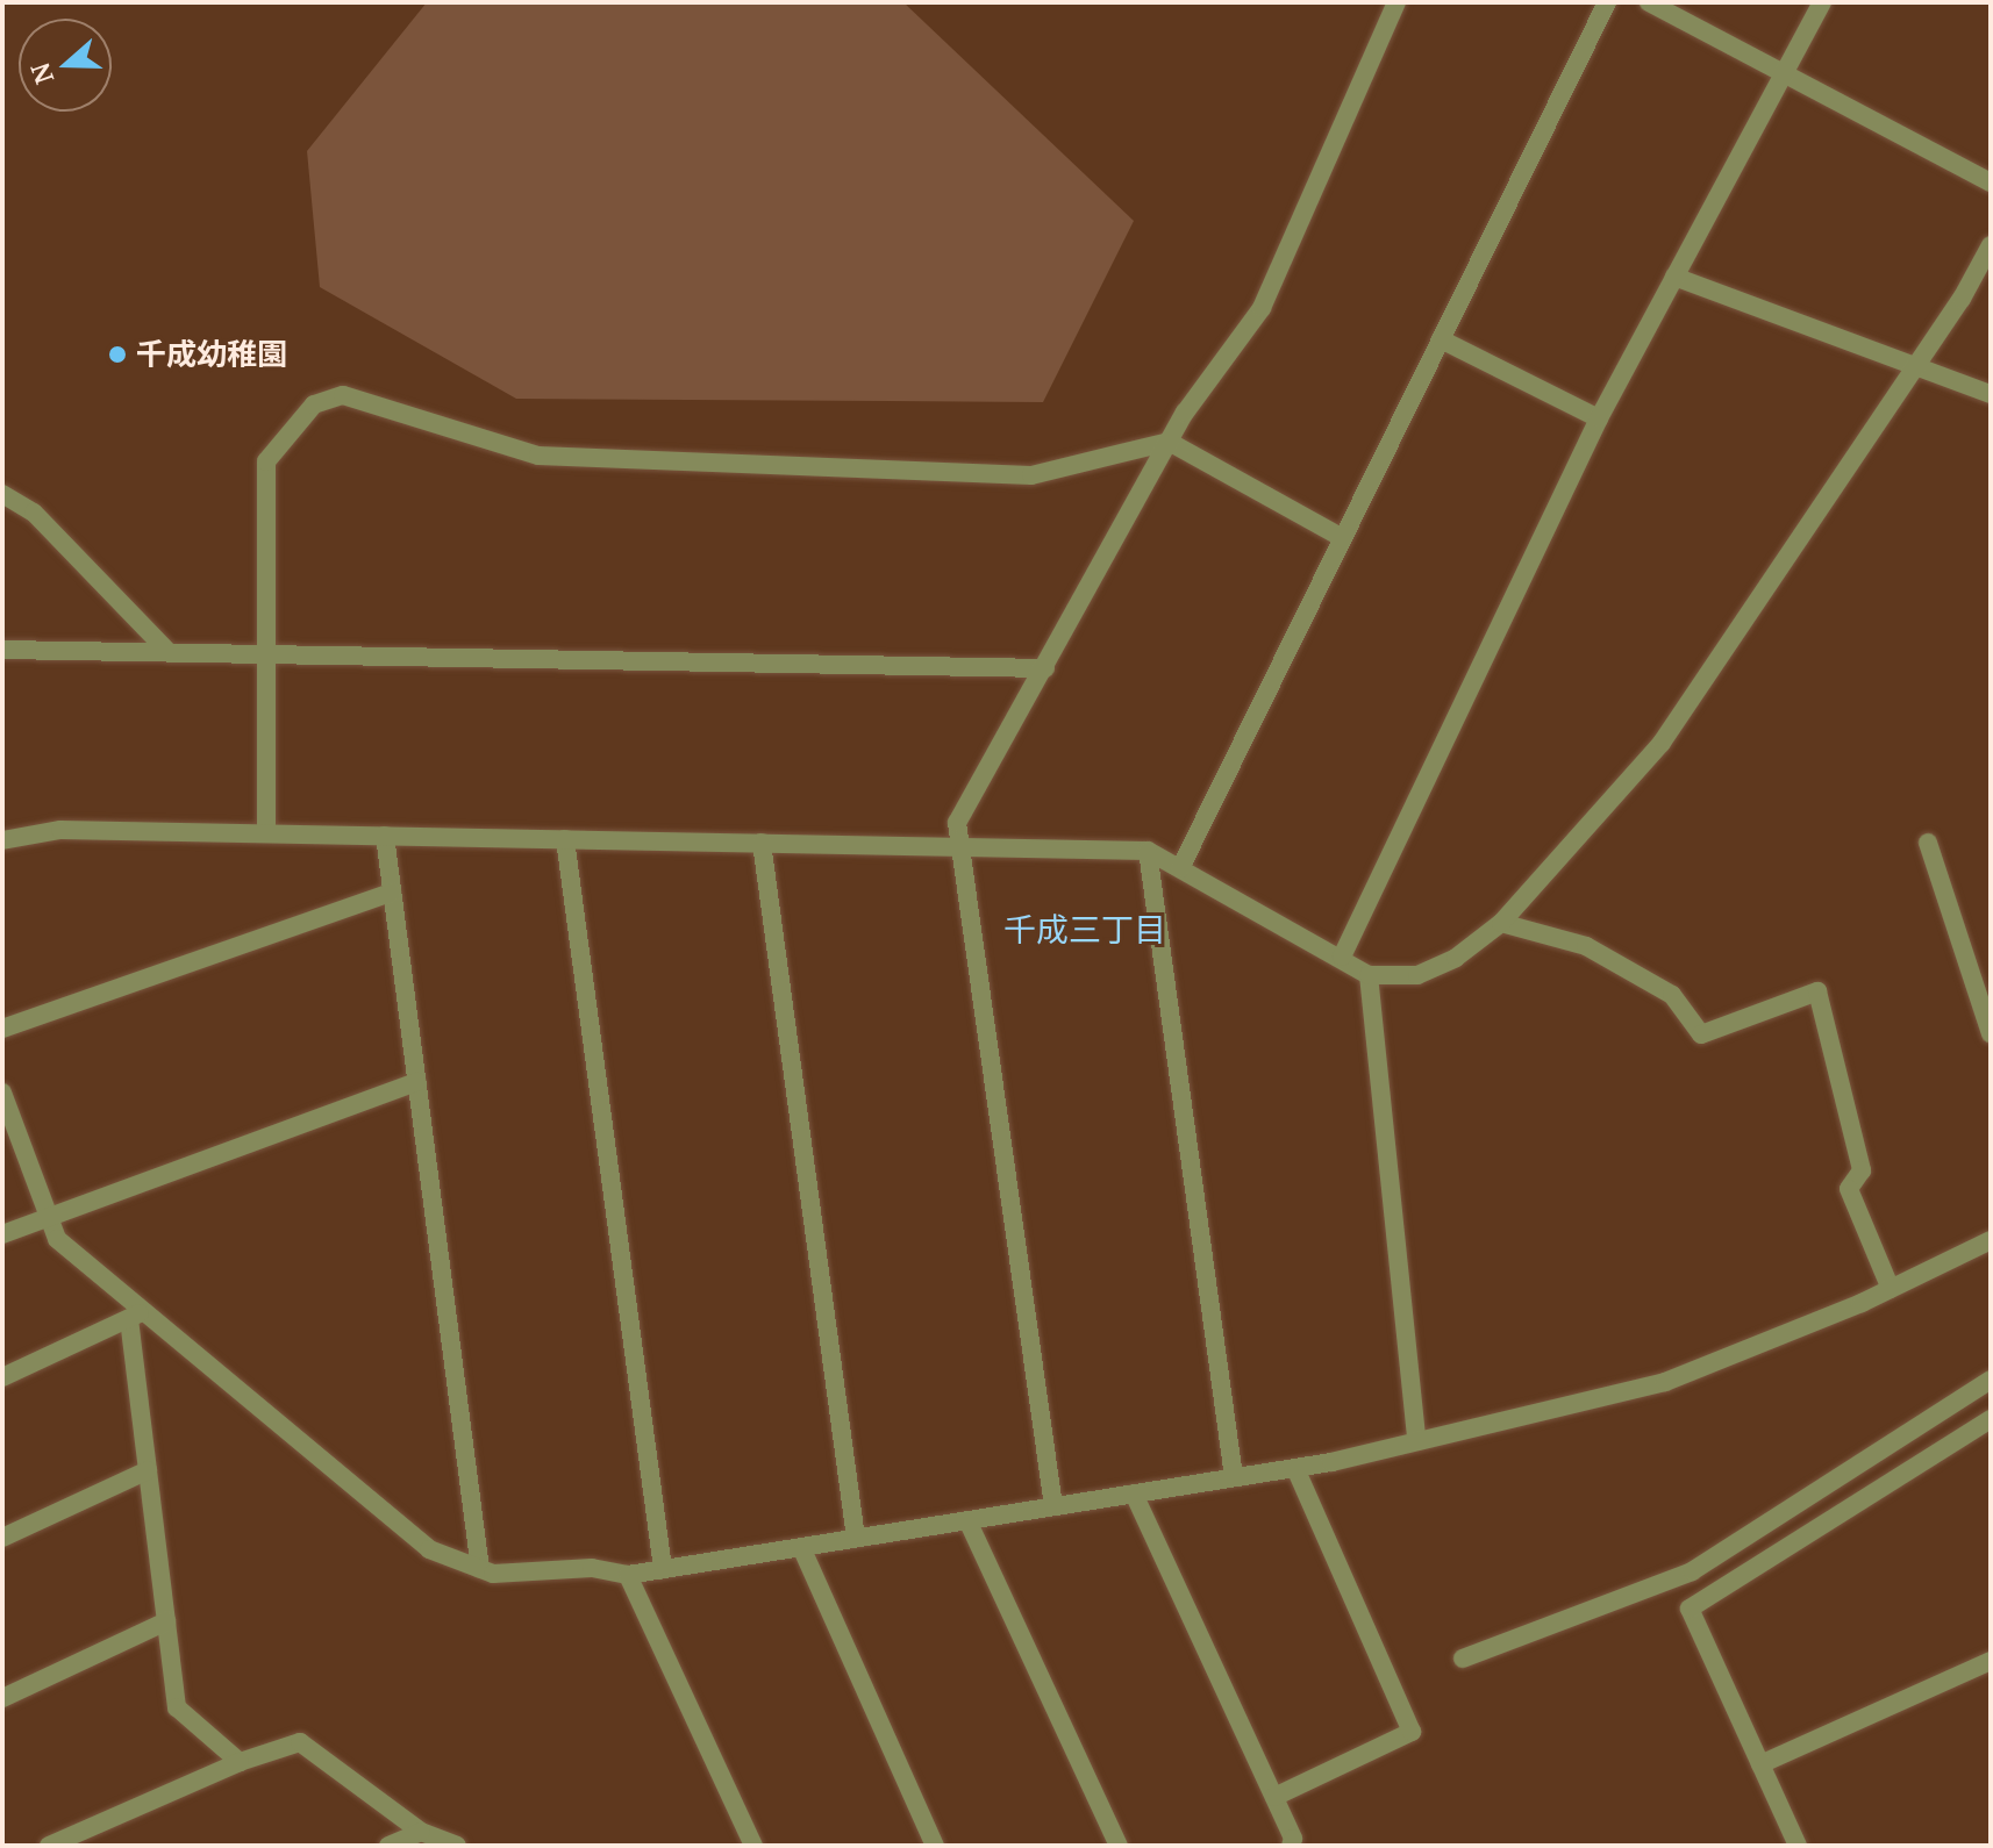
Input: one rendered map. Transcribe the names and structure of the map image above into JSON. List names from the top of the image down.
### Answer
{
  "districts": ["千成三丁目"],
  "places": ["千成幼稚園"],
  "north": "left"
}
